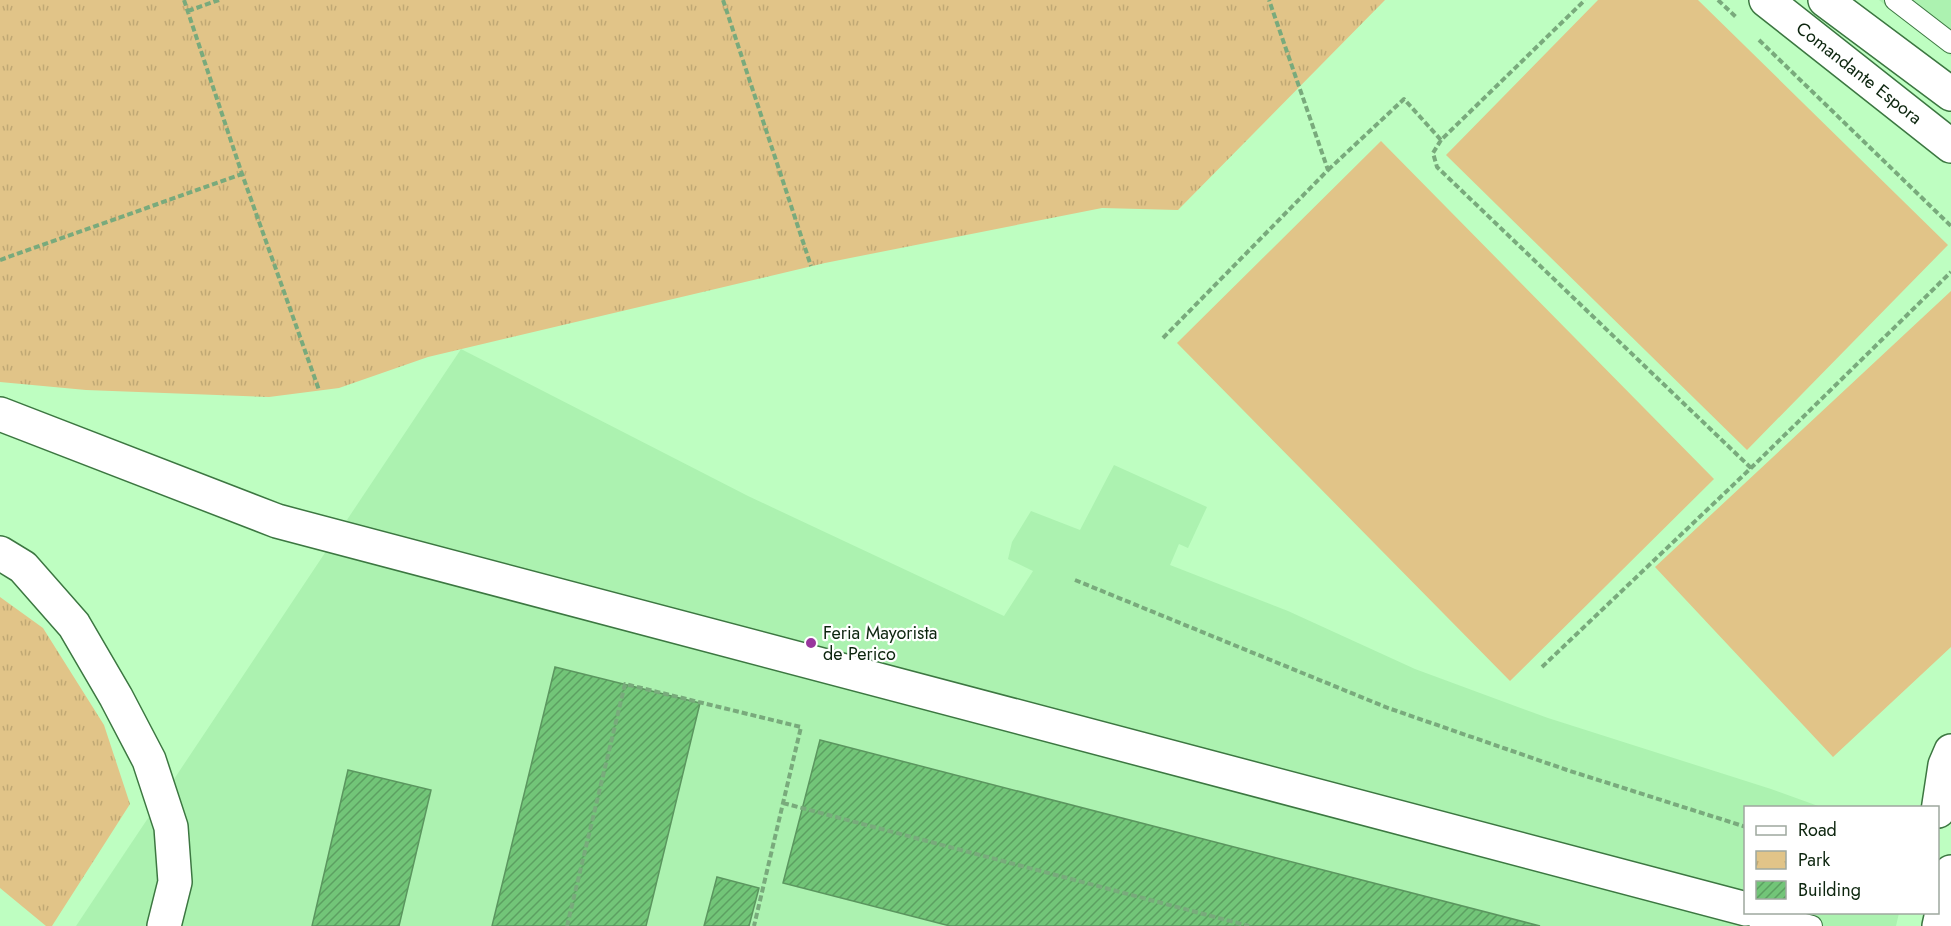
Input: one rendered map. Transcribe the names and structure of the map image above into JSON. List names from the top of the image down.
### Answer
{
  "streets": {
    "street": ["Comandante Espora"]
  },
  "places": ["Feria Mayorista de Perico"],
  "legend": ["Road", "Park", "Building"]
}
